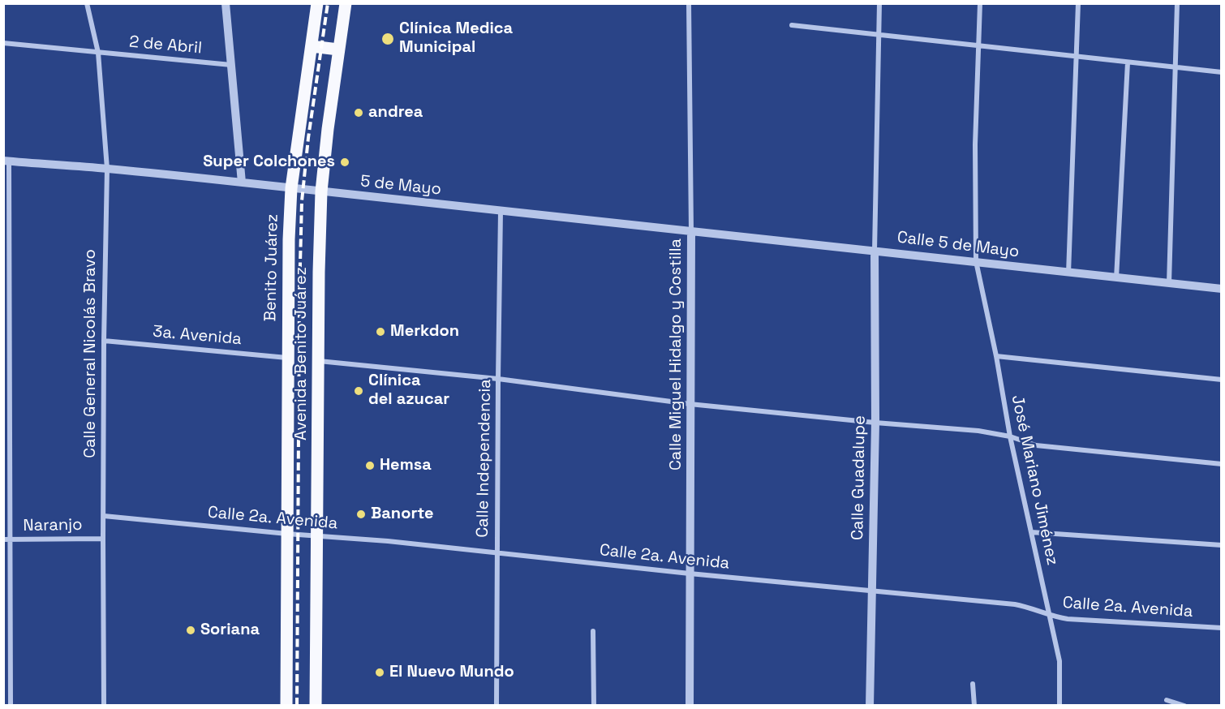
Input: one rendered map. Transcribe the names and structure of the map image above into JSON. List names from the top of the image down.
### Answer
{
  "streets": {
    "main road": ["Benito Juárez", "Avenida Benito Juárez"],
    "street": [
      "2 de Abril",
      "5 de Mayo",
      "Calle 5 de Mayo",
      "3a. Avenida",
      "Calle General Nicolás Bravo",
      "Calle Miguel Hidalgo y Costilla",
      "Calle Independencia",
      "Calle Guadalupe",
      "José Mariano Jiménez",
      "Calle 2a. Avenida",
      "Naranjo"
    ]
  },
  "crossings": [
    ["2 de Abril", "Calle General Nicolás Bravo"],
    ["5 de Mayo", "Calle 5 de Mayo"],
    ["5 de Mayo", "Benito Juárez"],
    ["5 de Mayo", "Calle General Nicolás Bravo"],
    ["5 de Mayo", "Avenida Benito Juárez"],
    ["5 de Mayo", "Calle Miguel Hidalgo y Costilla"],
    ["5 de Mayo", "Calle Independencia"],
    ["Calle 5 de Mayo", "Calle Miguel Hidalgo y Costilla"],
    ["Calle 5 de Mayo", "Calle Guadalupe"],
    ["Calle 5 de Mayo", "José Mariano Jiménez"],
    ["Benito Juárez", "3a. Avenida"],
    ["Benito Juárez", "Calle 2a. Avenida"],
    ["3a. Avenida", "Calle General Nicolás Bravo"],
    ["Calle General Nicolás Bravo", "Calle 2a. Avenida"],
    ["Calle General Nicolás Bravo", "Naranjo"],
    ["Avenida Benito Juárez", "Calle 2a. Avenida"],
    ["Calle Miguel Hidalgo y Costilla", "Calle 2a. Avenida"],
    ["Calle Independencia", "Calle 2a. Avenida"],
    ["Calle Guadalupe", "Calle 2a. Avenida"],
    ["José Mariano Jiménez", "Calle 2a. Avenida"]
  ],
  "places": [
    "Clínica Medica Municipal",
    "andrea",
    "Super Colchones",
    "Merkdon",
    "Clínica del azucar",
    "Hemsa",
    "Banorte",
    "Soriana",
    "El Nuevo Mundo"
  ]
}
